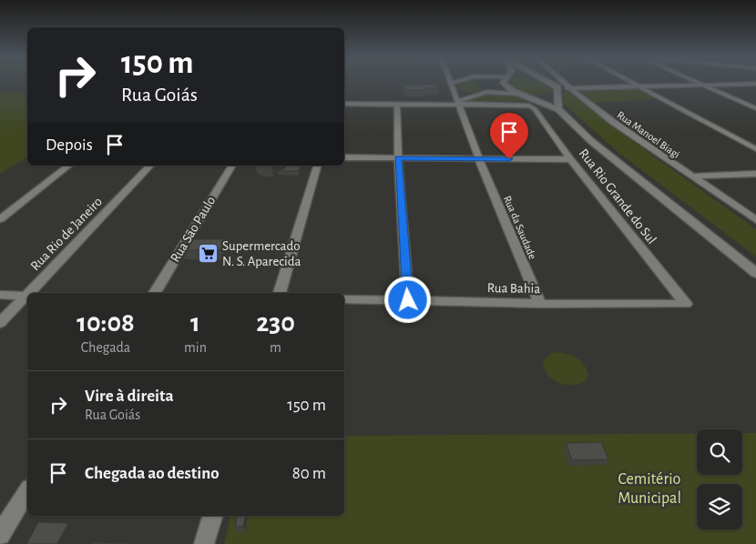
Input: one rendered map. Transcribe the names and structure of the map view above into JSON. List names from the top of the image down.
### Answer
{
  "streets": {
    "street": [
      "Rua Manoel Biagi",
      "Rua Rio Grande do Sul",
      "Rua da Saudade",
      "Rua São Paulo",
      "Rua Rio de Janeiro",
      "Rua Bahia"
    ]
  },
  "crossings": [
    ["Rua Rio Grande do Sul", "Rua da Saudade"],
    ["Rua Rio Grande do Sul", "Rua Bahia"],
    ["Rua da Saudade", "Rua Bahia"]
  ],
  "parks": ["Cemitério Municipal"],
  "places": {
    "supermarket": ["Supermercado N. S. Aparecida"]
  },
  "page": {
    "turn": ["150 m", "Rua Goiás"],
    "then": "Depois",
    "eta": [
      "10:08",
      "Chegada",
      "1",
      "min",
      "230",
      "m"
    ],
    "list": [
      {
        "name": "Vire à direita",
        "note": "Rua Goiás",
        "value": "150 m"
      },
      {
        "name": "Chegada ao destino",
        "value": "80 m"
      }
    ]
  }
}
